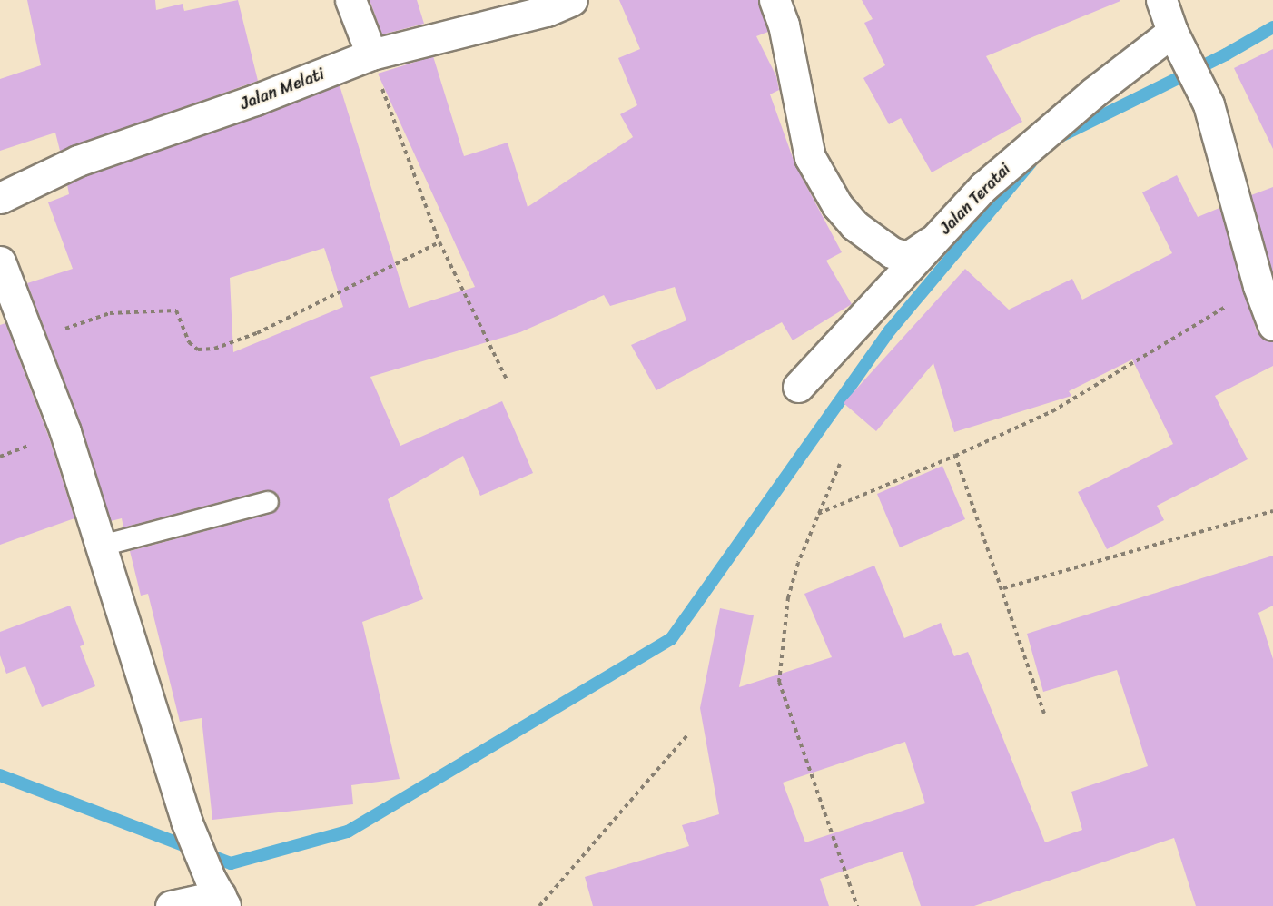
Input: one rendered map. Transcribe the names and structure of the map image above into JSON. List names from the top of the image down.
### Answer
{
  "streets": {
    "street": ["Jalan Melati", "Jalan Teratai"]
  }
}
